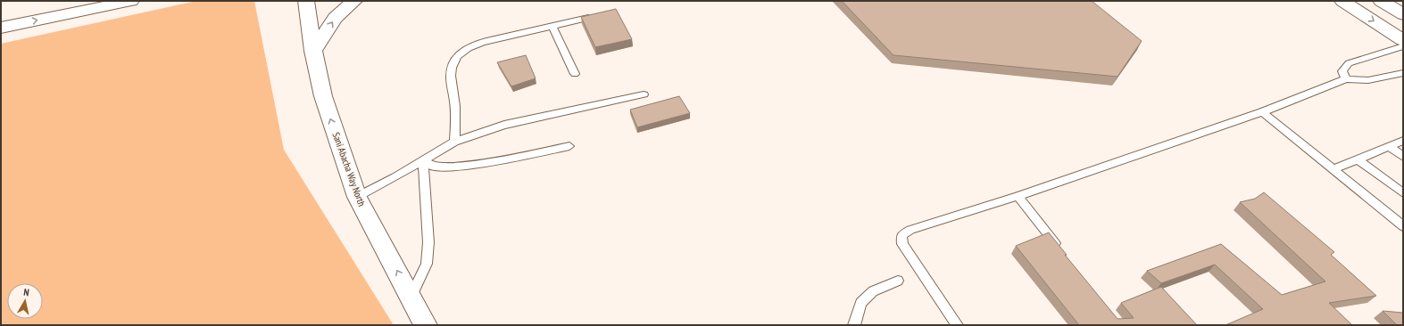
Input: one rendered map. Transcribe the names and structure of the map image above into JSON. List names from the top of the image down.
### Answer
{
  "streets": {
    "main road": ["Sani Abacha Way North"]
  },
  "one_way": ["Sani Abacha Way North"],
  "north": "top"
}
